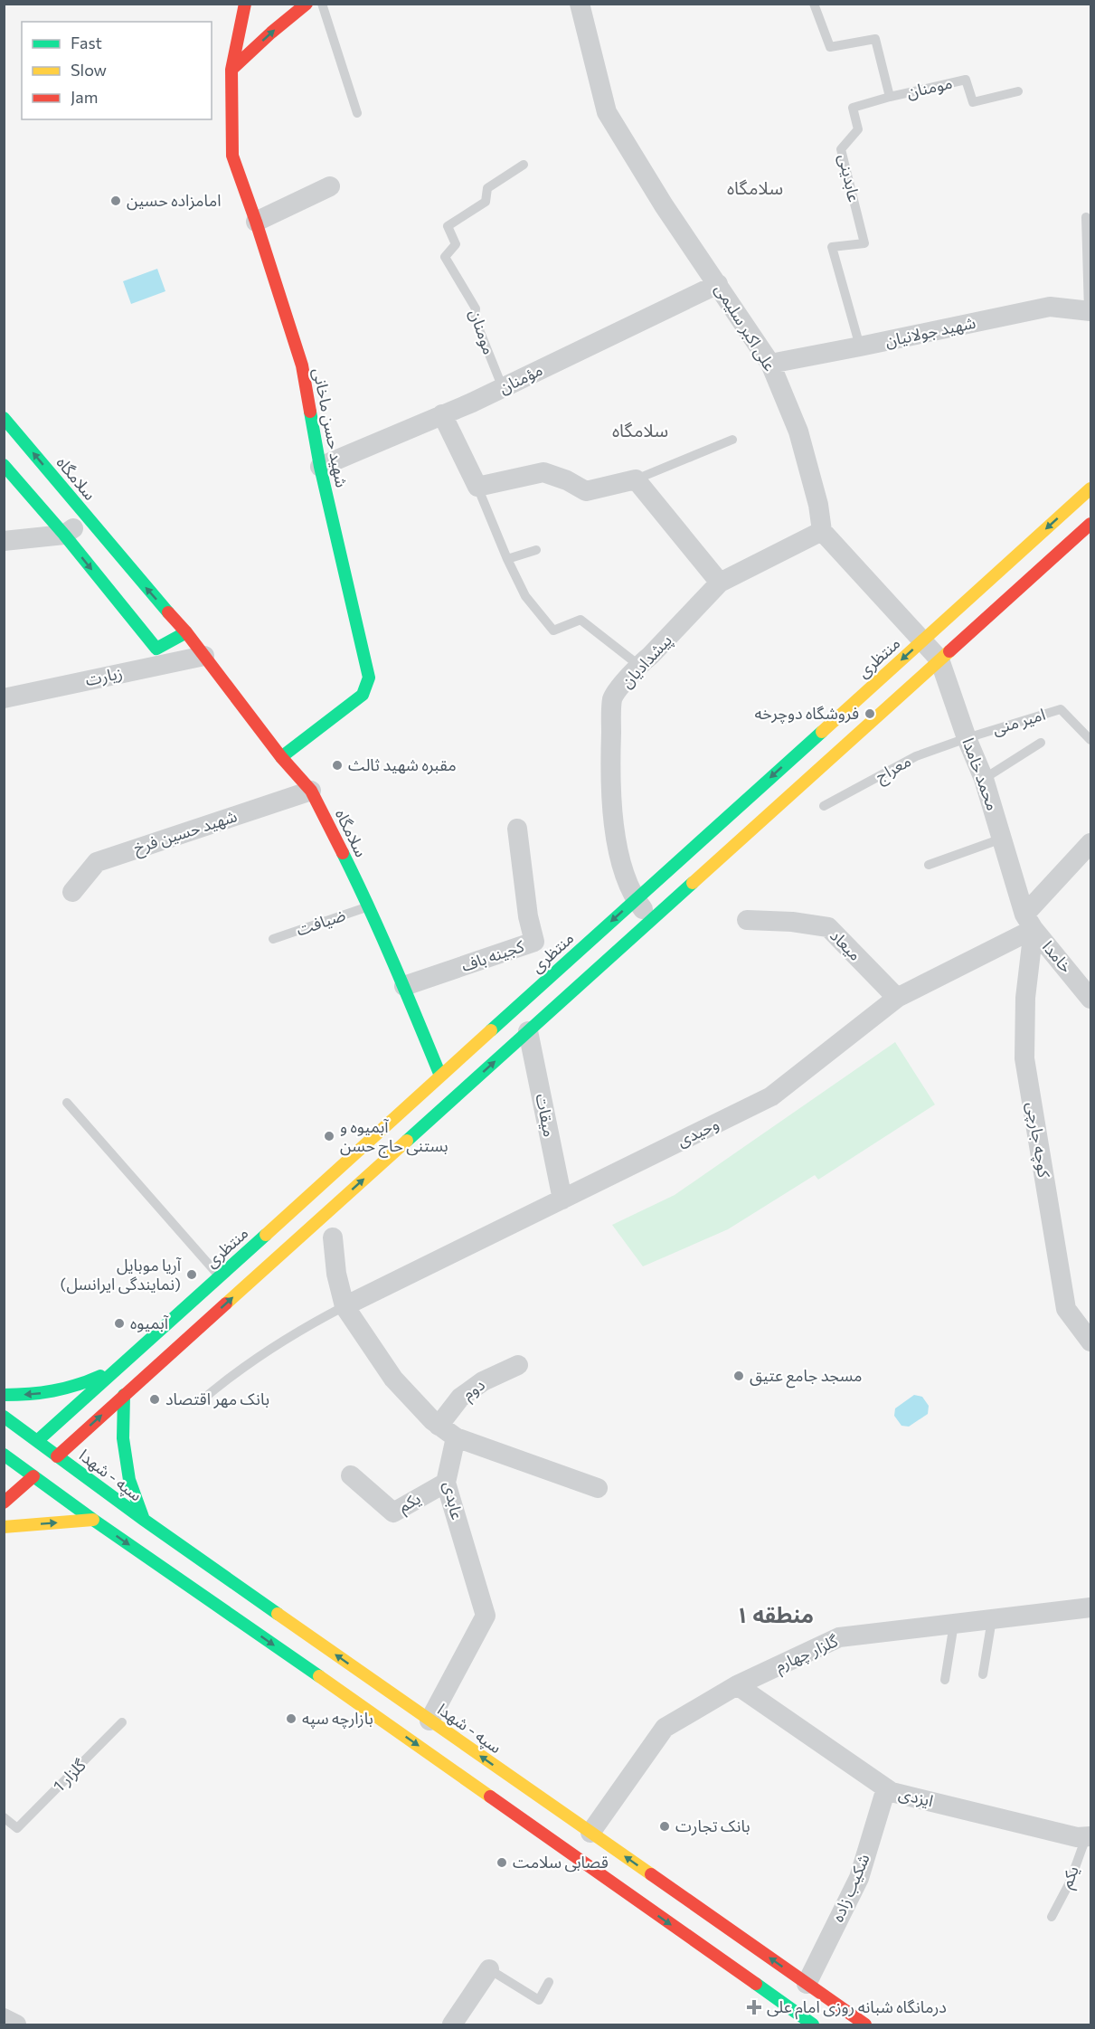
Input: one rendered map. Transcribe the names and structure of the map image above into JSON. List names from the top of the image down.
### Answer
{
  "streets": {
    "main road": [
      "شهید حسن ماخانی",
      "سلامگاه",
      "منتظری",
      "سپه - شهدا"
    ],
    "street": [
      "علی اکبر سلیمی",
      "شهید جولانیان",
      "مؤمنان",
      "پیشدادیان",
      "زیارت",
      "محمد خامدا",
      "شهید حسین فرخ",
      "میعاد",
      "کجینه باف",
      "خامدا",
      "میقات",
      "وحیدی",
      "کوچه جارچی",
      "دوم",
      "عابدی",
      "یکم",
      "گلزار چهارم",
      "ایزدی",
      "شکیب زاده"
    ],
    "lane": [
      "مومنان",
      "عابدینی",
      "امیر منی",
      "معراج",
      "ضیافت",
      "گلزار 1"
    ]
  },
  "crossings": [
    ["مومنان", "عابدینی"],
    ["مومنان", "مؤمنان"],
    ["عابدینی", "شهید جولانیان"],
    ["علی اکبر سلیمی", "شهید جولانیان"],
    ["علی اکبر سلیمی", "مؤمنان"],
    ["علی اکبر سلیمی", "پیشدادیان"],
    ["مؤمنان", "شهید حسن ماخانی"],
    ["شهید حسن ماخانی", "سلامگاه"],
    ["سلامگاه", "منتظری"],
    ["سلامگاه", "زیارت"],
    ["سلامگاه", "شهید حسین فرخ"],
    ["سلامگاه", "ضیافت"],
    ["سلامگاه", "کجینه باف"],
    ["منتظری", "پیشدادیان"],
    ["منتظری", "محمد خامدا"],
    ["امیر منی", "معراج"],
    ["امیر منی", "محمد خامدا"],
    ["معراج", "محمد خامدا"],
    ["محمد خامدا", "خامدا"],
    ["محمد خامدا", "وحیدی"],
    ["محمد خامدا", "کوچه جارچی"],
    ["میعاد", "وحیدی"],
    ["خامدا", "وحیدی"],
    ["خامدا", "کوچه جارچی"],
    ["میقات", "وحیدی"],
    ["وحیدی", "کوچه جارچی"],
    ["سپه - شهدا", "عابدی"],
    ["سپه - شهدا", "گلزار چهارم"],
    ["سپه - شهدا", "شکیب زاده"],
    ["عابدی", "یکم"],
    ["یکم", "ایزدی"],
    ["گلزار چهارم", "ایزدی"],
    ["ایزدی", "شکیب زاده"]
  ],
  "districts": ["سلامگاه", "سلامگاه", "منطقه ۱"],
  "places": {
    "other": [
      "امامزاده حسین",
      "فروشگاه دوچرخه",
      "مقبره شهید ثالث",
      "آبمیوه و بستنی حاج حسن",
      "آریا موبایل (نمایندگی ایرانسل)",
      "آبمیوه",
      "مسجد جامع عتیق",
      "بانک مهر اقتصاد",
      "بازارچه سپه",
      "بانک تجارت",
      "قصابی سلامت"
    ],
    "health": ["درمانگاه شبانه روزی امام علی"]
  },
  "legend": ["Fast", "Slow", "Jam"]
}
